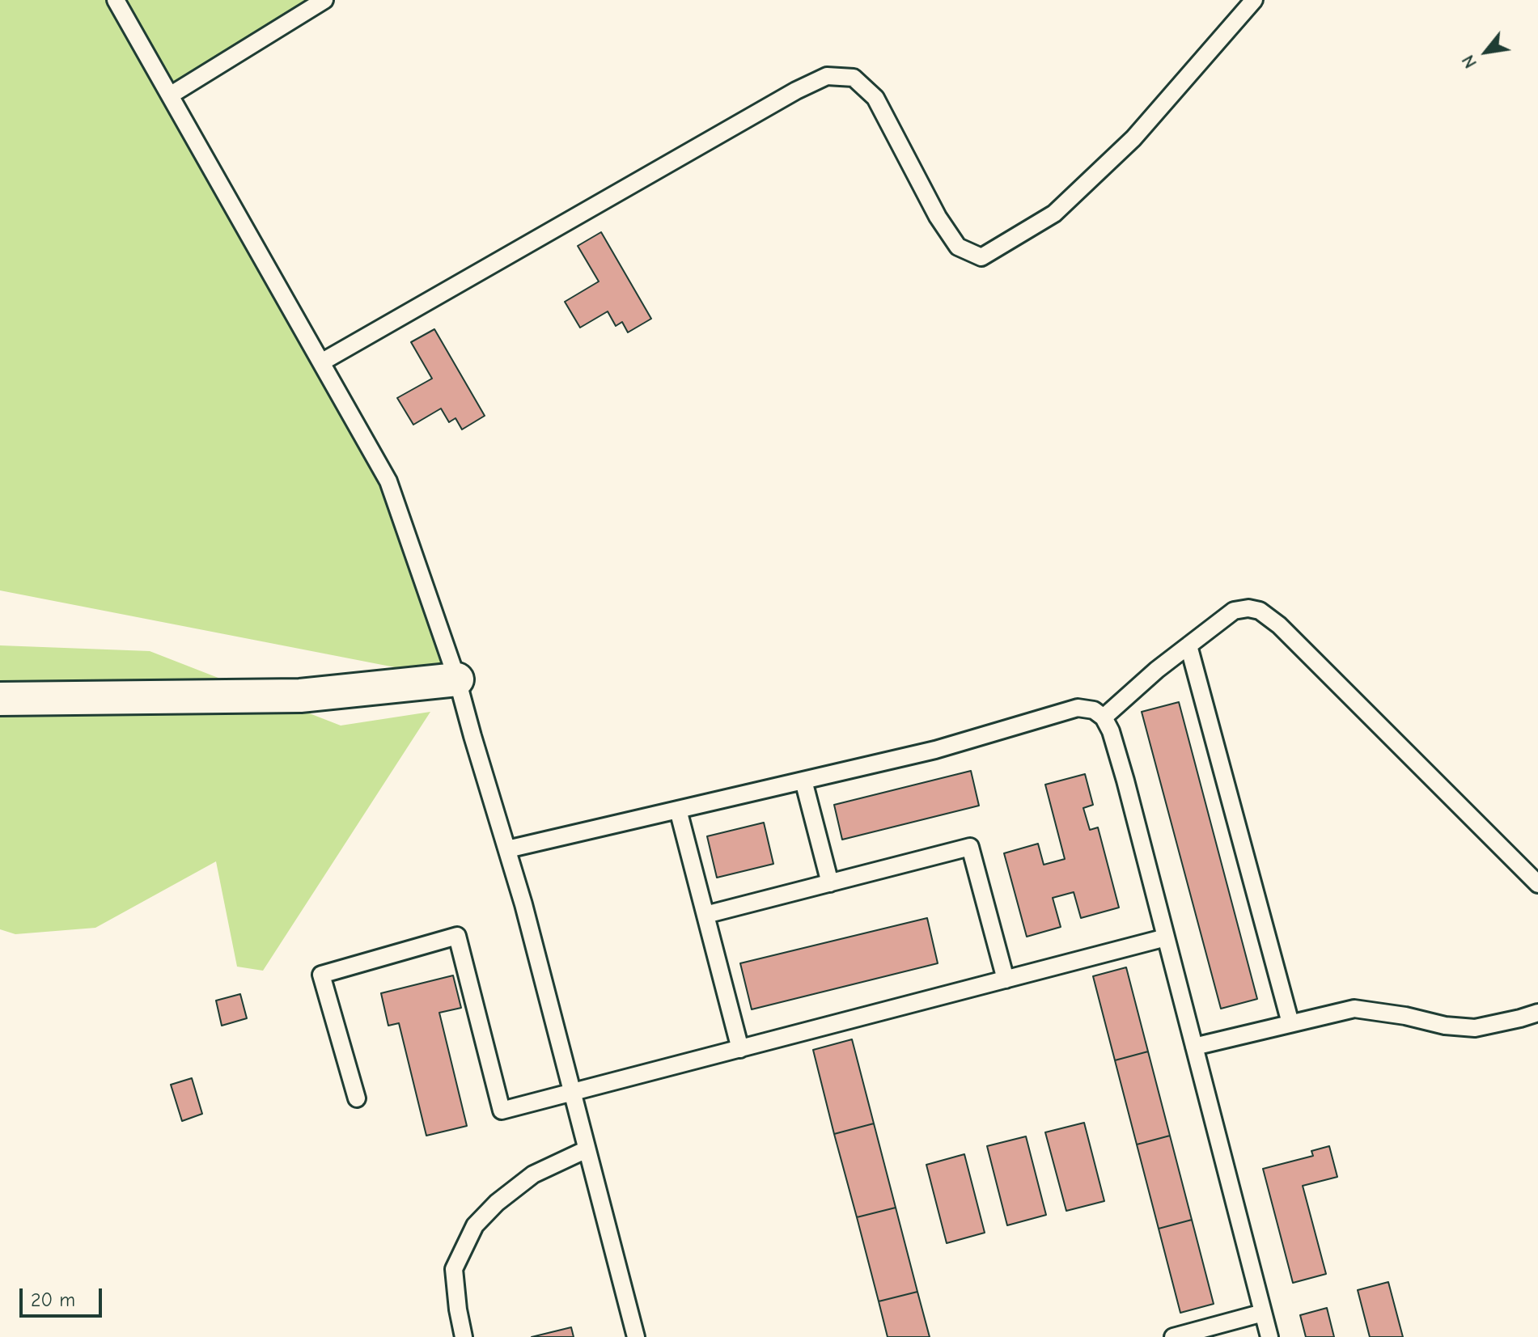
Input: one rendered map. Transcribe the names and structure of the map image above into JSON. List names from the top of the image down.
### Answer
{
  "scale_bar": "20 m",
  "north": "bottom left"
}
